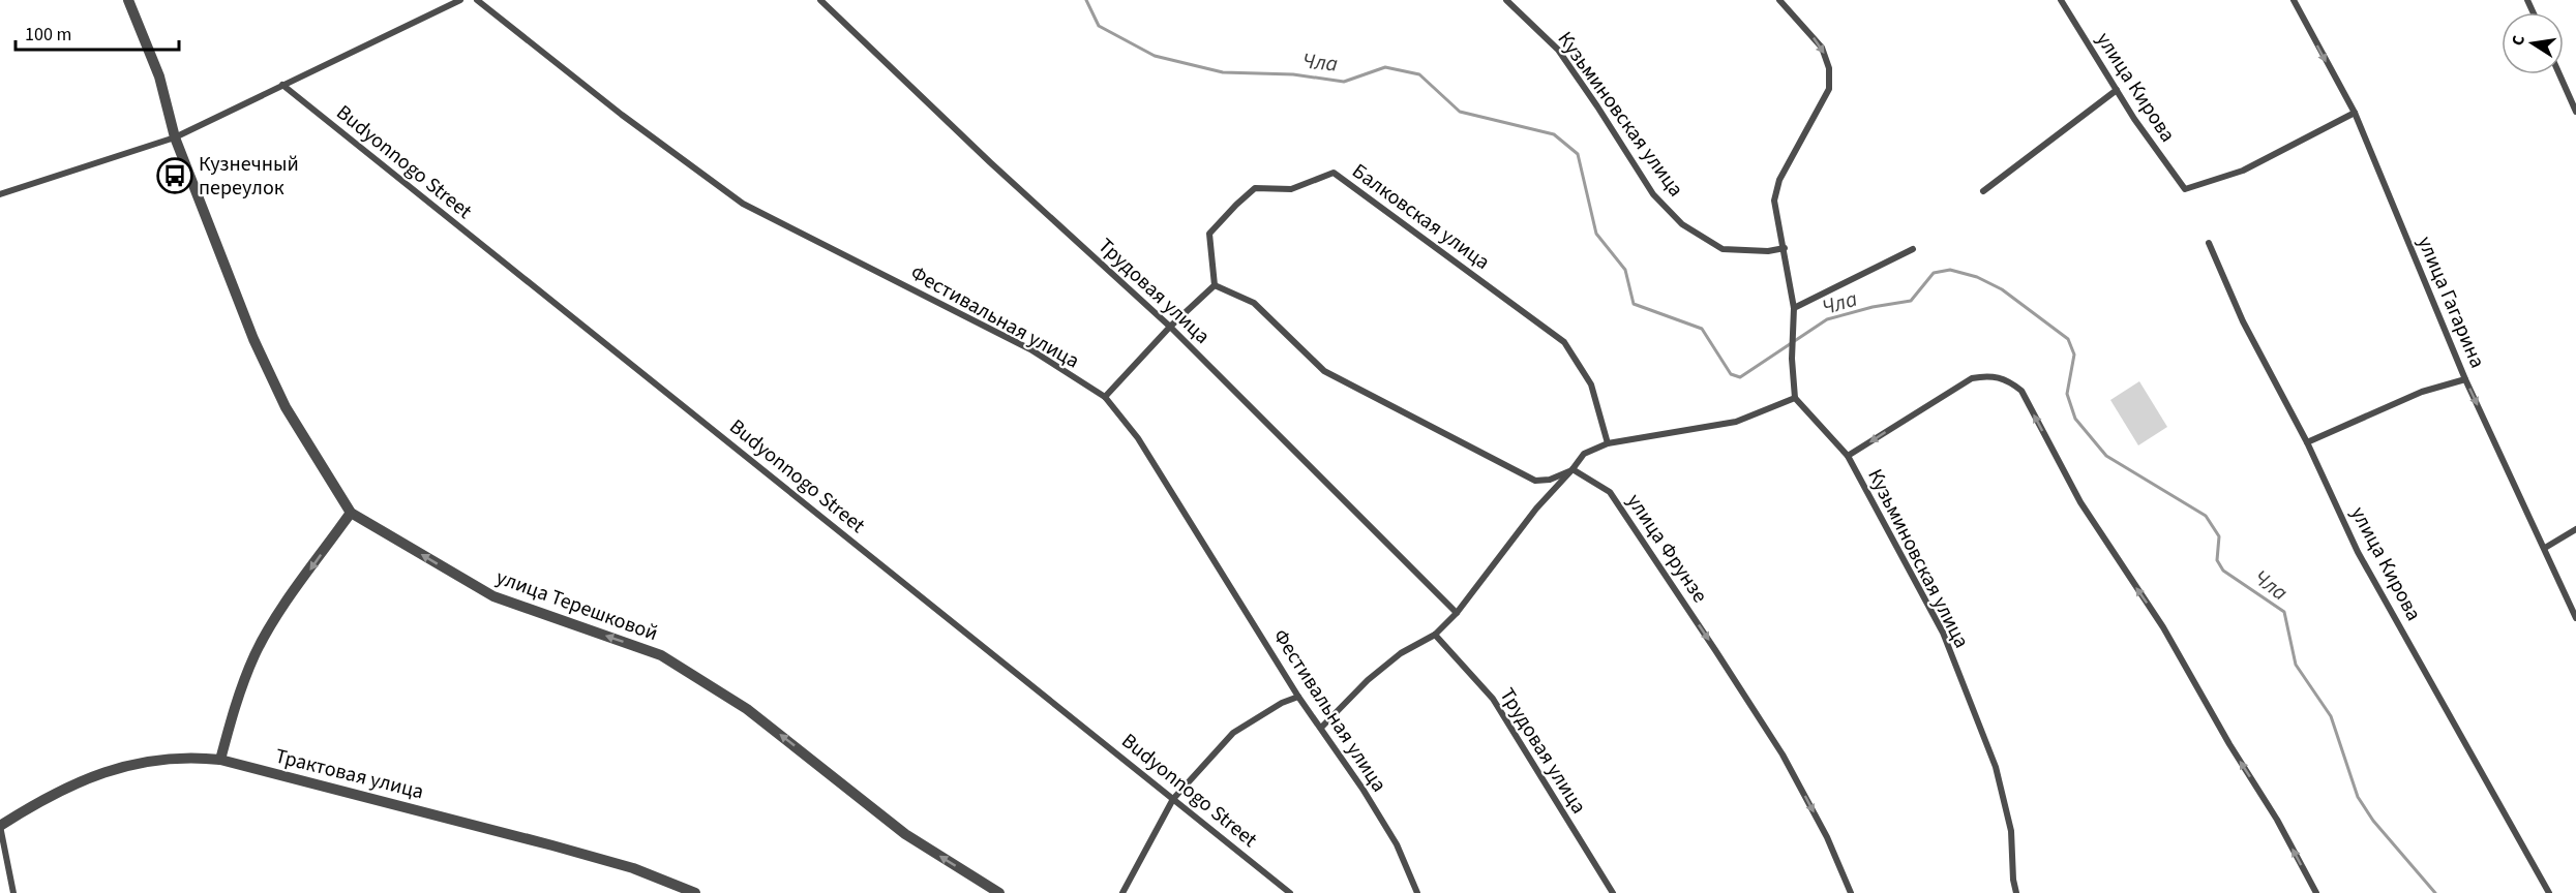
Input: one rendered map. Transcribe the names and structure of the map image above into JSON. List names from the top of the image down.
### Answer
{
  "streets": {
    "street": [
      "улица Кирова",
      "Кузьминовская улица",
      "Budyonnogo Street",
      "Балковская улица",
      "Трудовая улица",
      "улица Гагарина",
      "Фестивальная улица",
      "улица Фрунзе",
      "улица Терешковой",
      "Трактовая улица"
    ]
  },
  "crossings": [
    ["улица Кирова", "улица Гагарина"]
  ],
  "one_way": ["улица Гагарина", "улица Фрунзе", "улица Терешковой"],
  "water": ["Чла"],
  "places": {
    "bus stop": ["Кузнечный переулок"]
  },
  "scale_bar": "100 m",
  "north": "left"
}
